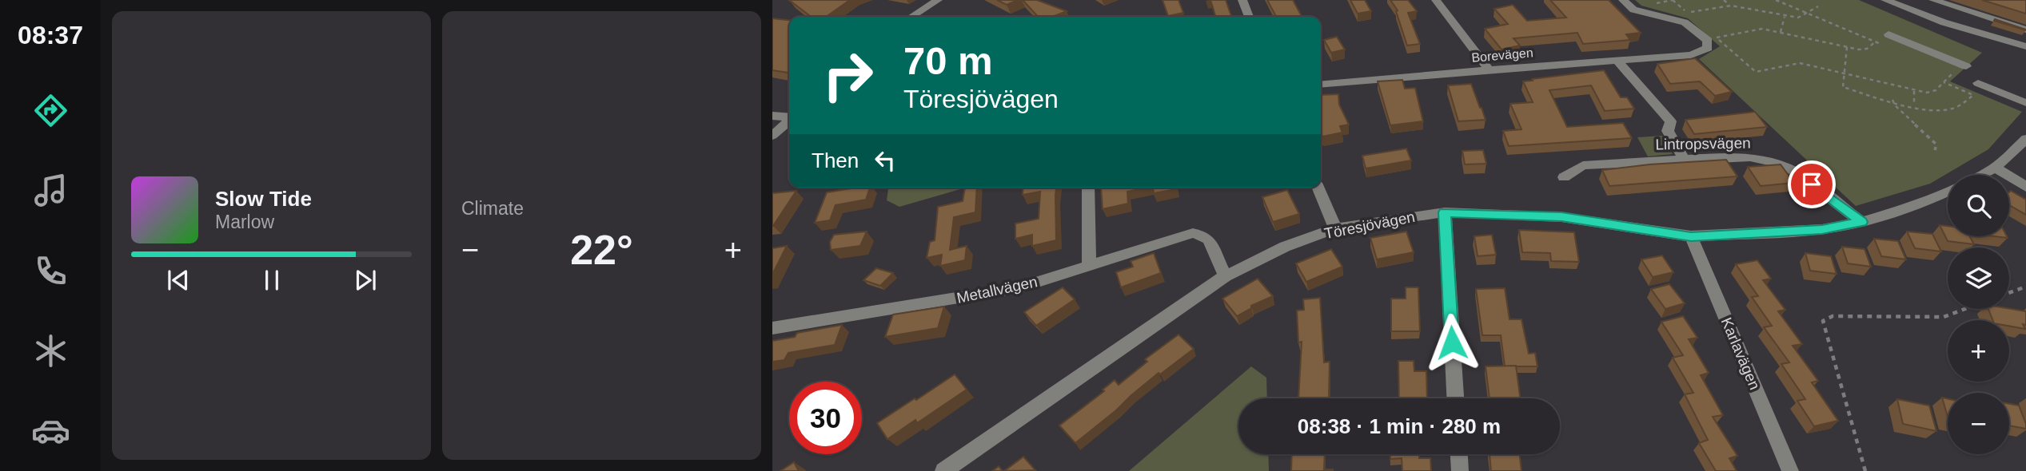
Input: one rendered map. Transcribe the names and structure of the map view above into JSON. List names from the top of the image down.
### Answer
{
  "streets": {
    "street": [
      "Borevägen",
      "Lintropsvägen",
      "Töresjövägen",
      "Metallvägen",
      "Karlavägen"
    ]
  },
  "crossings": [
    ["Lintropsvägen", "Töresjövägen"],
    ["Töresjövägen", "Metallvägen"],
    ["Töresjövägen", "Karlavägen"]
  ],
  "page": {
    "tabs": "08:37",
    "tile": "Climate",
    "turn": ["70 m", "Töresjövägen"],
    "then": "Then",
    "map_buttons": ["+", "−"],
    "song": ["Slow Tide", "Marlow"],
    "heat": ["−", "22°", "+"],
    "limit": "30",
    "trip": "08:38 · 1 min · 280 m"
  }
}
